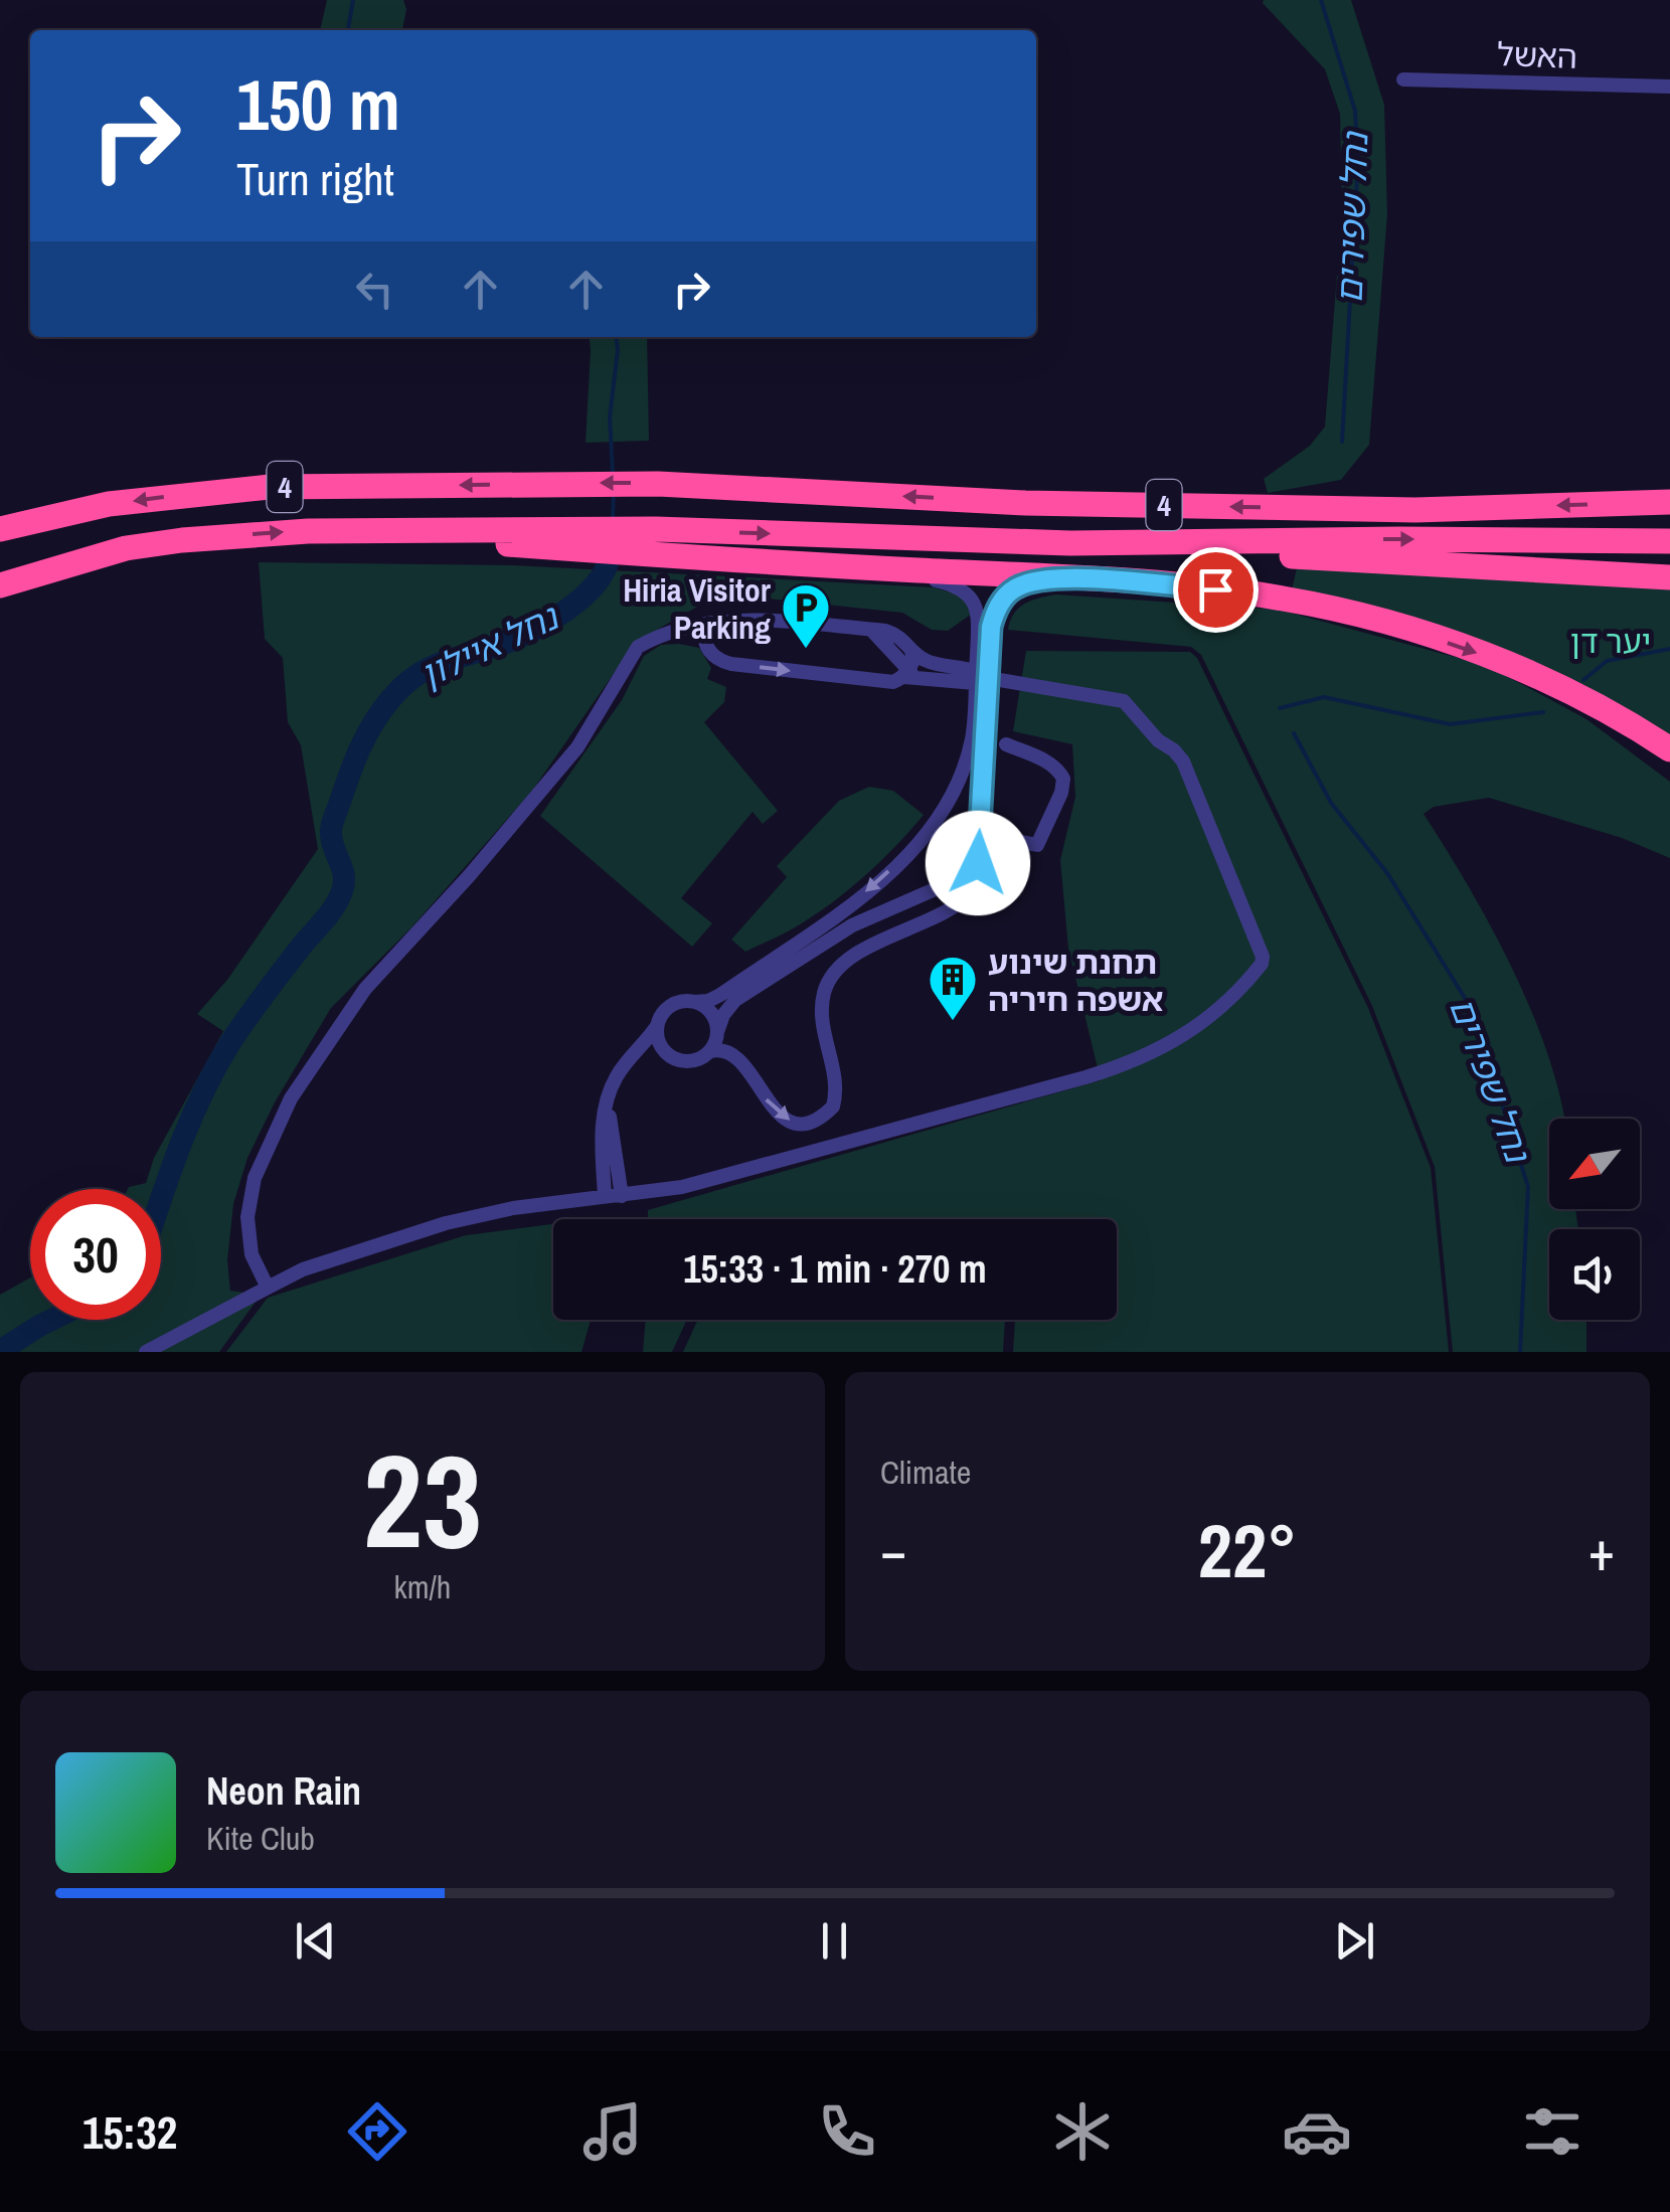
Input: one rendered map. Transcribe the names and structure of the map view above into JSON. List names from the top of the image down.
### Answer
{
  "streets": {
    "highway": ["4"],
    "street": ["האשל"]
  },
  "water": ["נחל שפירים", "נחל איילון"],
  "parks": ["יער דן"],
  "places": {
    "parking": ["Hiria Visitor Parking"],
    "building": ["תחנת שינוע אשפה חיריה"]
  },
  "north": "bottom left",
  "page": {
    "turn": ["150 m", "Turn right"],
    "limit": "30",
    "trip": "15:33 · 1 min · 270 m",
    "tile": [
      ["23", "km/h"],
      "Climate"
    ],
    "heat": ["−", "22°", "+"],
    "song": ["Neon Rain", "Kite Club"],
    "tabs": "15:32"
  }
}
